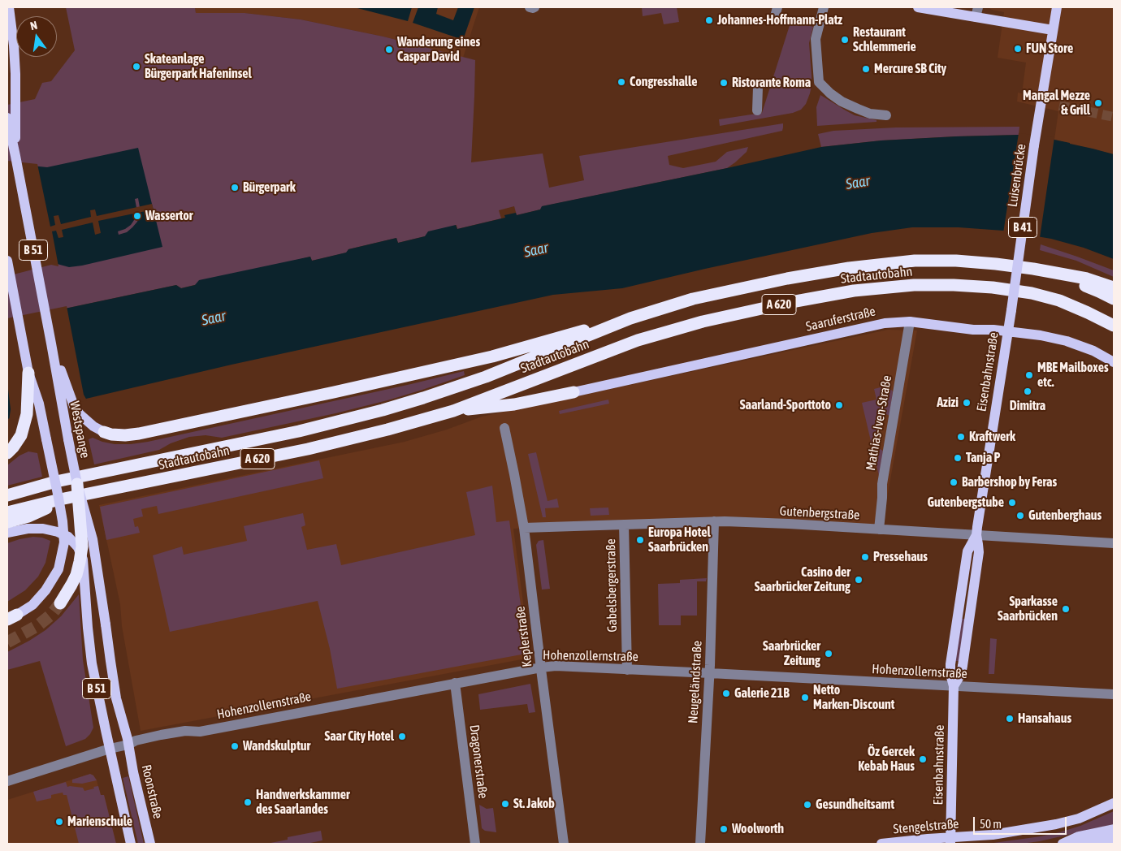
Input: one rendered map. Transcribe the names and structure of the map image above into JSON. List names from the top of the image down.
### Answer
{
  "streets": {
    "highway": ["Stadtautobahn", "A 620"],
    "main road": [
      "Luisenbrücke",
      "B 41",
      "B 51",
      "Saaruferstraße",
      "Eisenbahnstraße",
      "Westspange",
      "Roonstraße",
      "Stengelstraße"
    ],
    "street": [
      "Mathias-Iven-Straße",
      "Gutenbergstraße",
      "Gabelsbergerstraße",
      "Keplerstraße",
      "Hohenzollernstraße",
      "Neugeländstraße",
      "Dragonerstraße"
    ]
  },
  "crossings": [
    ["Luisenbrücke", "Eisenbahnstraße"],
    ["B 51", "Hohenzollernstraße"],
    ["Stadtautobahn", "A 620"],
    ["Saaruferstraße", "Eisenbahnstraße"],
    ["Saaruferstraße", "Mathias-Iven-Straße"],
    ["Eisenbahnstraße", "Gutenbergstraße"],
    ["Eisenbahnstraße", "Hohenzollernstraße"],
    ["Eisenbahnstraße", "Stengelstraße"],
    ["Mathias-Iven-Straße", "Gutenbergstraße"],
    ["Westspange", "Hohenzollernstraße"],
    ["Westspange", "Roonstraße"],
    ["Gutenbergstraße", "Gabelsbergerstraße"],
    ["Gutenbergstraße", "Keplerstraße"],
    ["Gutenbergstraße", "Neugeländstraße"],
    ["Gabelsbergerstraße", "Hohenzollernstraße"],
    ["Keplerstraße", "Hohenzollernstraße"],
    ["Hohenzollernstraße", "Neugeländstraße"],
    ["Hohenzollernstraße", "Dragonerstraße"],
    ["Hohenzollernstraße", "Roonstraße"]
  ],
  "water": ["Saar"],
  "places": [
    "Johannes-Hoffmann-Platz",
    "Restaurant Schlemmerie",
    "FUN Store",
    "Wanderung eines Caspar David",
    "Skateanlage Bürgerpark Hafeninsel",
    "Mercure SB City",
    "Congresshalle",
    "Ristorante Roma",
    "Mangal Mezze & Grill",
    "Bürgerpark",
    "Wassertor",
    "MBE Mailboxes etc.",
    "Dimitra",
    "Azizi",
    "Saarland-Sporttoto",
    "Kraftwerk",
    "Tanja P",
    "Barbershop by Feras",
    "Gutenbergstube",
    "Gutenberghaus",
    "Europa Hotel Saarbrücken",
    "Pressehaus",
    "Casino der Saarbrücker Zeitung",
    "Sparkasse Saarbrücken",
    "Saarbrücker Zeitung",
    "Galerie 21B",
    "Netto Marken-Discount",
    "Hansahaus",
    "Saar City Hotel",
    "Wandskulptur",
    "Öz Gercek Kebab Haus",
    "Handwerkskammer des Saarlandes",
    "St. Jakob",
    "Gesundheitsamt",
    "Marienschule",
    "Woolworth"
  ],
  "scale_bar": "50 m",
  "north": "top"
}
